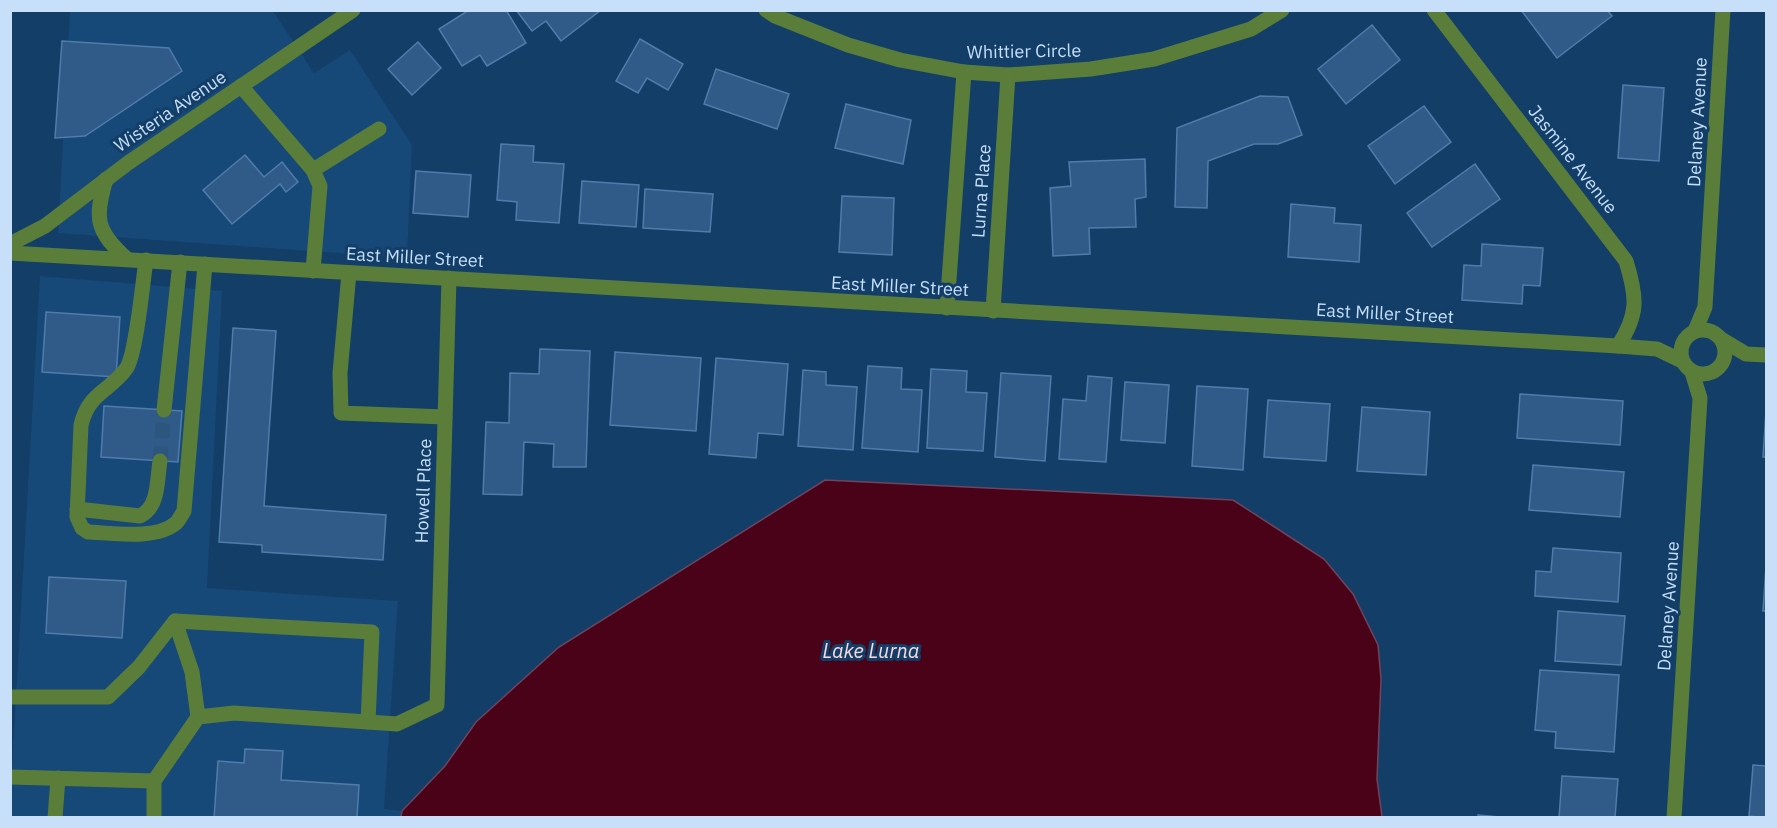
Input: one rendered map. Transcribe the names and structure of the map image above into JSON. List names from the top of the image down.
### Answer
{
  "streets": {
    "street": [
      "Whittier Circle",
      "Wisteria Avenue",
      "Delaney Avenue",
      "Jasmine Avenue",
      "Lurna Place",
      "East Miller Street",
      "Howell Place"
    ]
  },
  "crossings": [
    ["Whittier Circle", "Lurna Place"],
    ["Jasmine Avenue", "East Miller Street"],
    ["Lurna Place", "East Miller Street"],
    ["East Miller Street", "Howell Place"]
  ],
  "water": ["Lake Lurna"]
}
